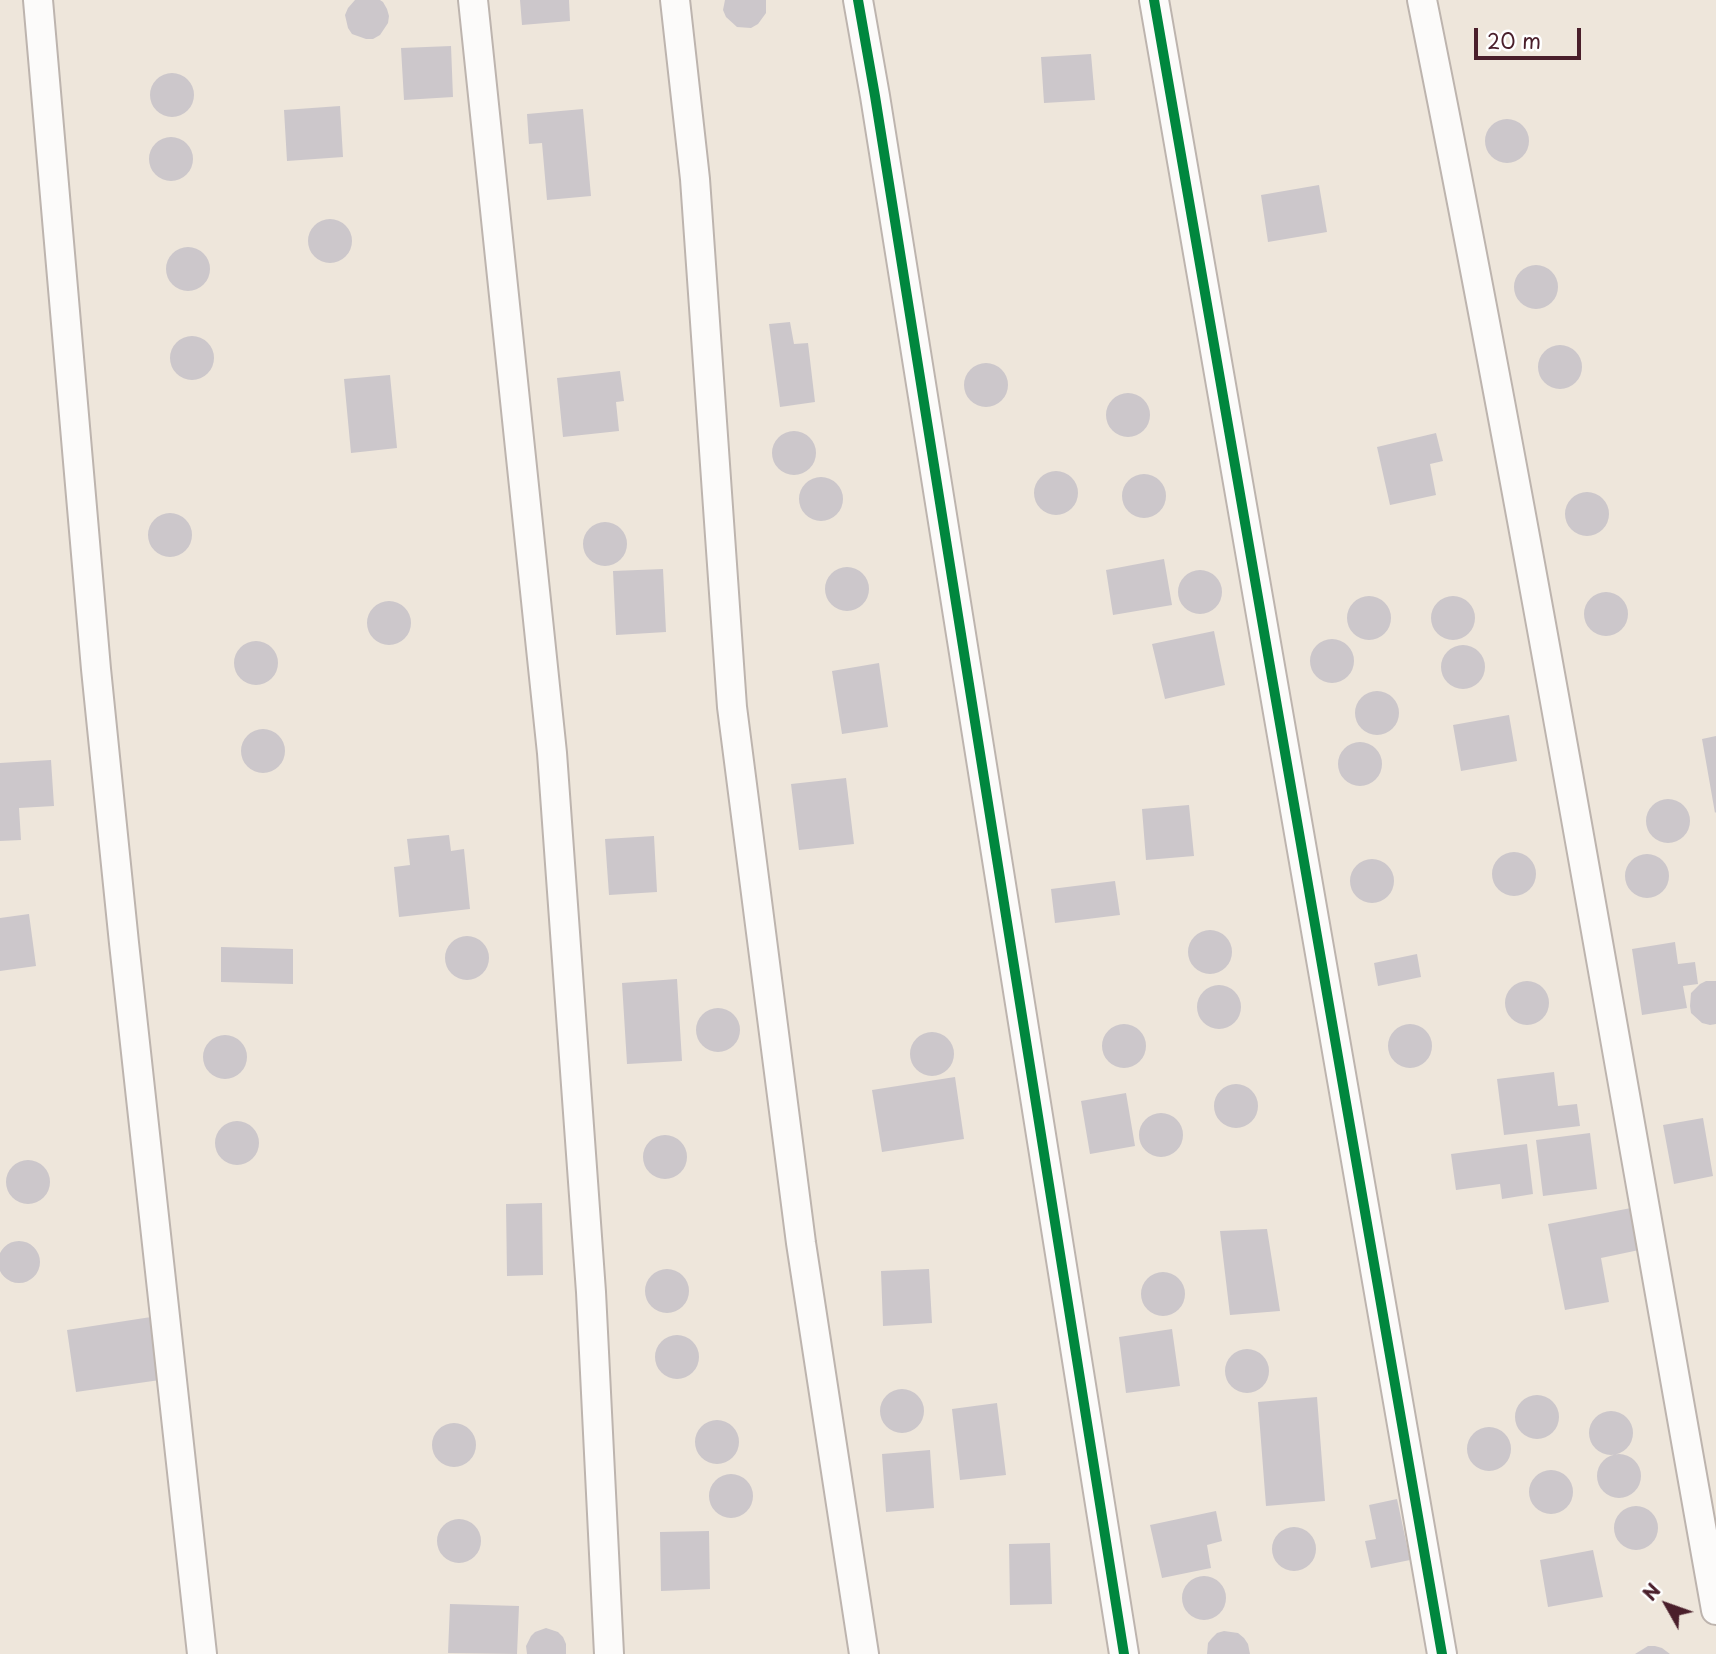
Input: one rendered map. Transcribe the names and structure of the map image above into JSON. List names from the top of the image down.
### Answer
{
  "scale_bar": "20 m",
  "north": "top left"
}
